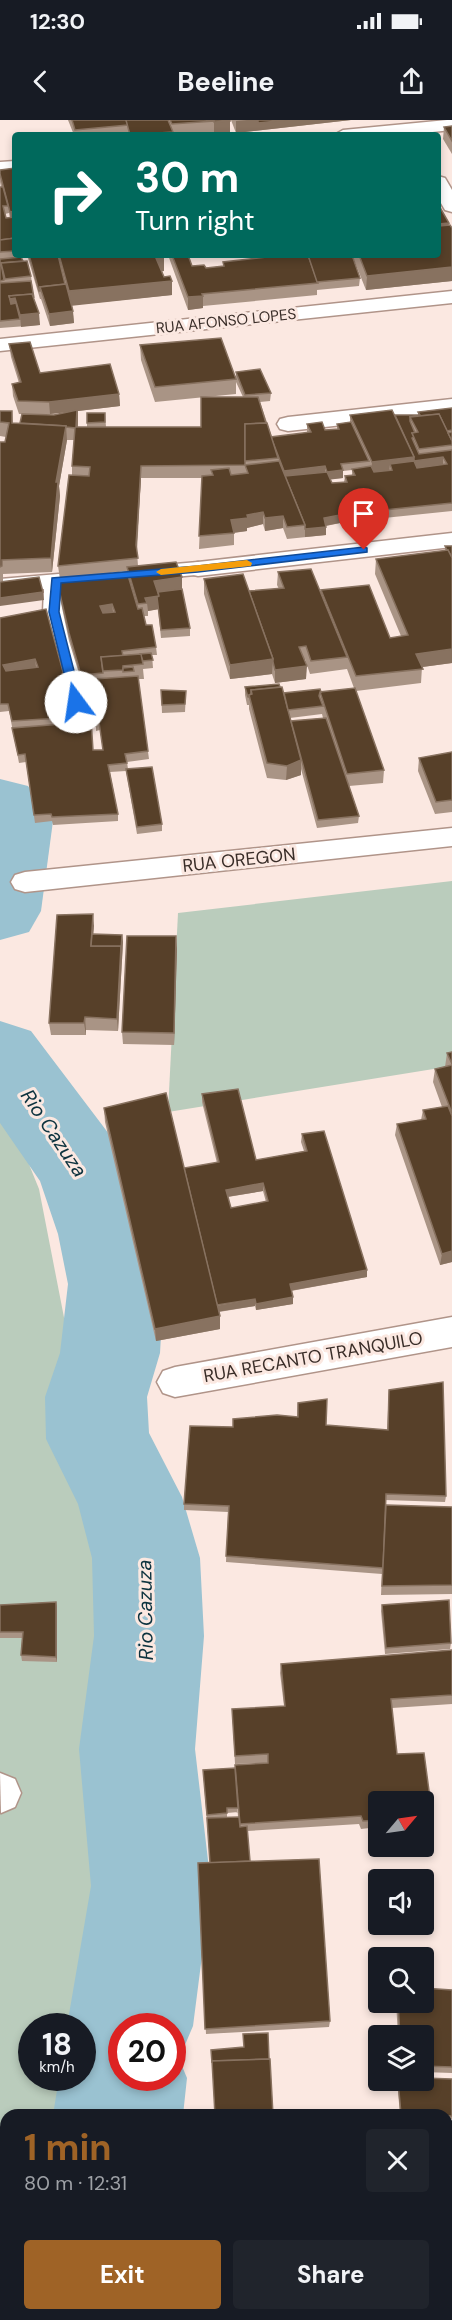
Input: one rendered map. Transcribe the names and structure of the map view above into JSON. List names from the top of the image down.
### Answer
{
  "streets": {
    "street": ["RUA AFONSO LOPES", "RUA OREGON", "RUA RECANTO TRANQUILO"]
  },
  "water": ["Rio Cazuza"],
  "north": "top right",
  "page": {
    "status": "12:30",
    "header": "Beeline",
    "turn": ["30 m", "Turn right"],
    "speed": "18 km/h",
    "limit": "20",
    "heading": ["1 min", "80 m · 12:31"],
    "buttons": ["Exit", "Share"]
  }
}
